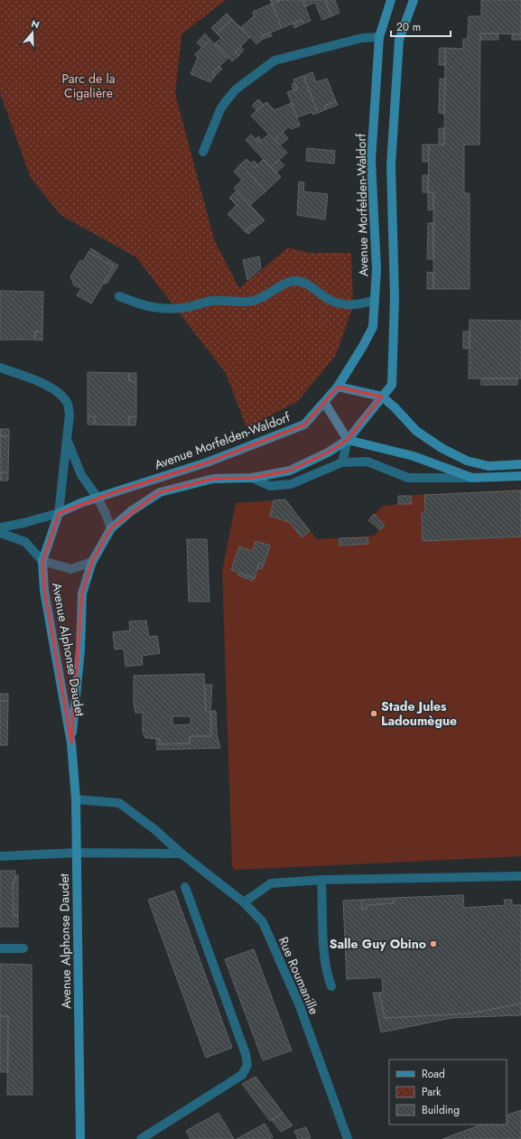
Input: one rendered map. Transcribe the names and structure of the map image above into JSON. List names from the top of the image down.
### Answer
{
  "streets": {
    "main road": ["Avenue Morfelden-Waldorf", "Avenue Alphonse Daudet"],
    "street": ["Rue Roumanille"]
  },
  "crossings": [
    ["Avenue Alphonse Daudet", "Rue Roumanille"]
  ],
  "parks": ["Parc de la Cigalière"],
  "places": ["Stade Jules Ladoumègue", "Salle Guy Obino"],
  "legend": ["Road", "Park", "Building"],
  "scale_bar": "20 m",
  "north": "top"
}
